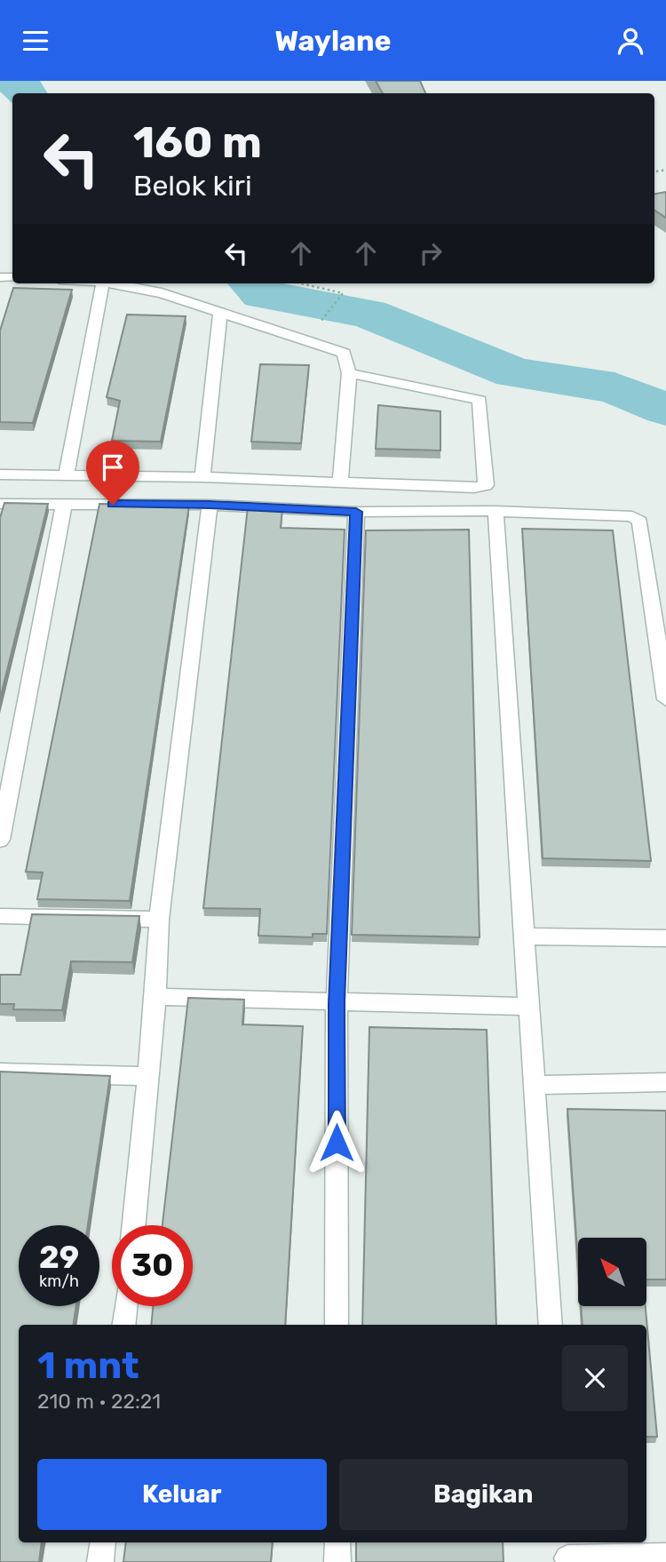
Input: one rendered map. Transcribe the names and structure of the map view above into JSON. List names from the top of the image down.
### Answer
{
  "north": "top left",
  "page": {
    "header": "Waylane",
    "turn": ["160 m", "Belok kiri"],
    "speed": "29 km/h",
    "limit": "30",
    "heading": ["1 mnt", "210 m · 22:21"],
    "buttons": ["Keluar", "Bagikan"]
  }
}
